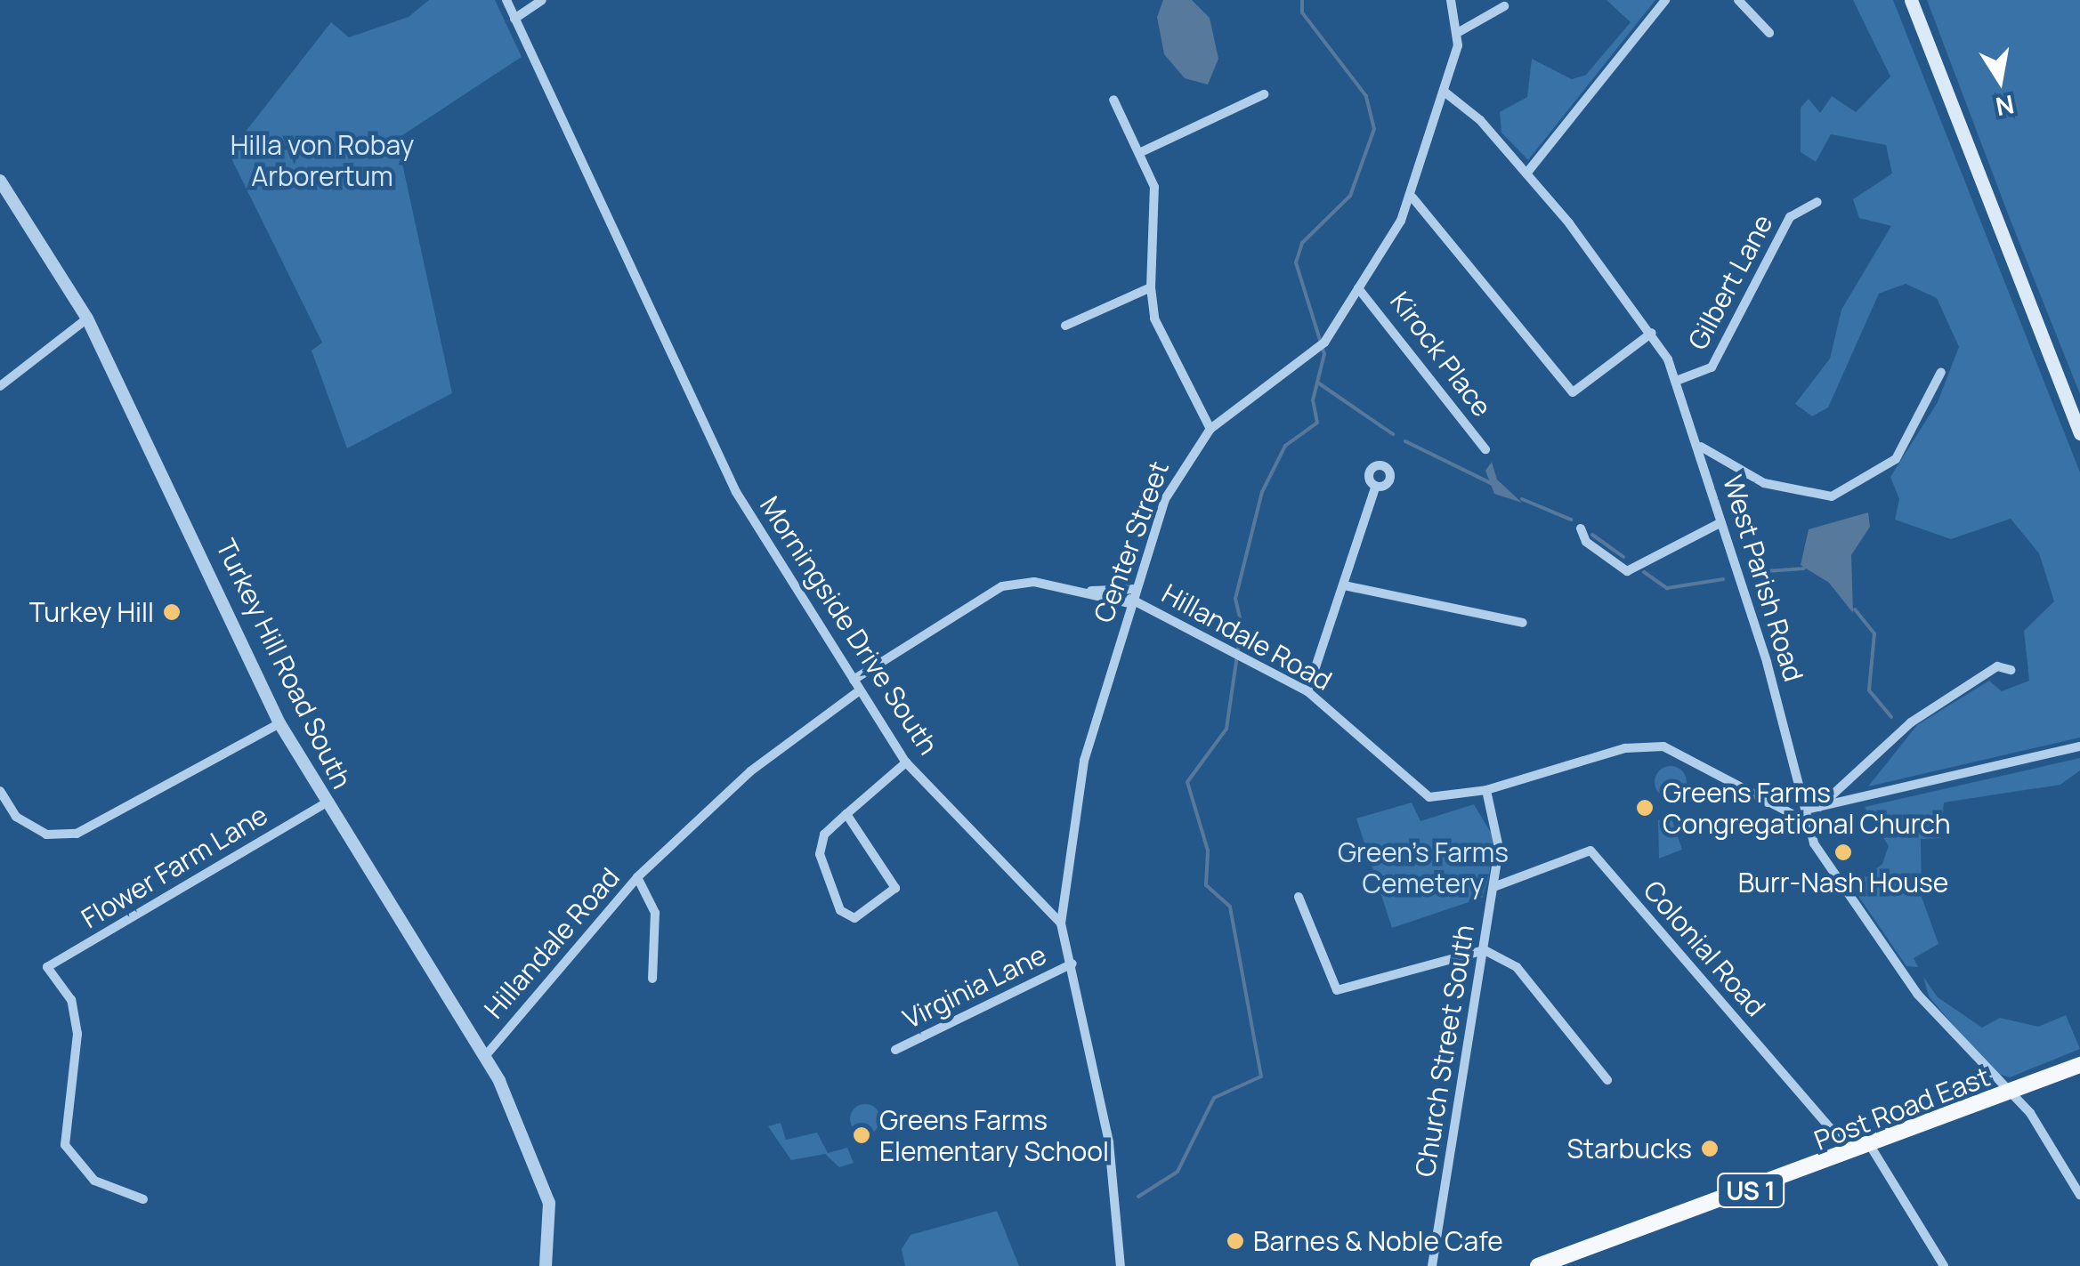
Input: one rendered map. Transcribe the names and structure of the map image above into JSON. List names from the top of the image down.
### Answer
{
  "streets": {
    "main road": ["Post Road East", "US 1"],
    "street": [
      "Gilbert Lane",
      "Kirock Place",
      "Center Street",
      "West Parish Road",
      "Morningside Drive South",
      "Hillandale Road",
      "Turkey Hill Road South",
      "Flower Farm Lane",
      "Colonial Road",
      "Virginia Lane",
      "Church Street South"
    ]
  },
  "crossings": [
    ["Gilbert Lane", "West Parish Road"],
    ["Kirock Place", "Center Street"],
    ["Center Street", "West Parish Road"],
    ["Center Street", "Morningside Drive South"],
    ["Center Street", "Hillandale Road"],
    ["West Parish Road", "Hillandale Road"],
    ["West Parish Road", "Post Road East"],
    ["Morningside Drive South", "Hillandale Road"],
    ["Morningside Drive South", "Virginia Lane"],
    ["Hillandale Road", "Turkey Hill Road South"],
    ["Hillandale Road", "Church Street South"],
    ["Turkey Hill Road South", "Flower Farm Lane"],
    ["Colonial Road", "Church Street South"],
    ["Colonial Road", "Post Road East"]
  ],
  "parks": ["Hilla von Robay Arborertum", "Green's Farms Cemetery"],
  "places": [
    "Turkey Hill",
    "Greens Farms Congregational Church",
    "Burr-Nash House",
    "Greens Farms Elementary School",
    "Starbucks",
    "Barnes & Noble Cafe"
  ],
  "north": "bottom"
}
